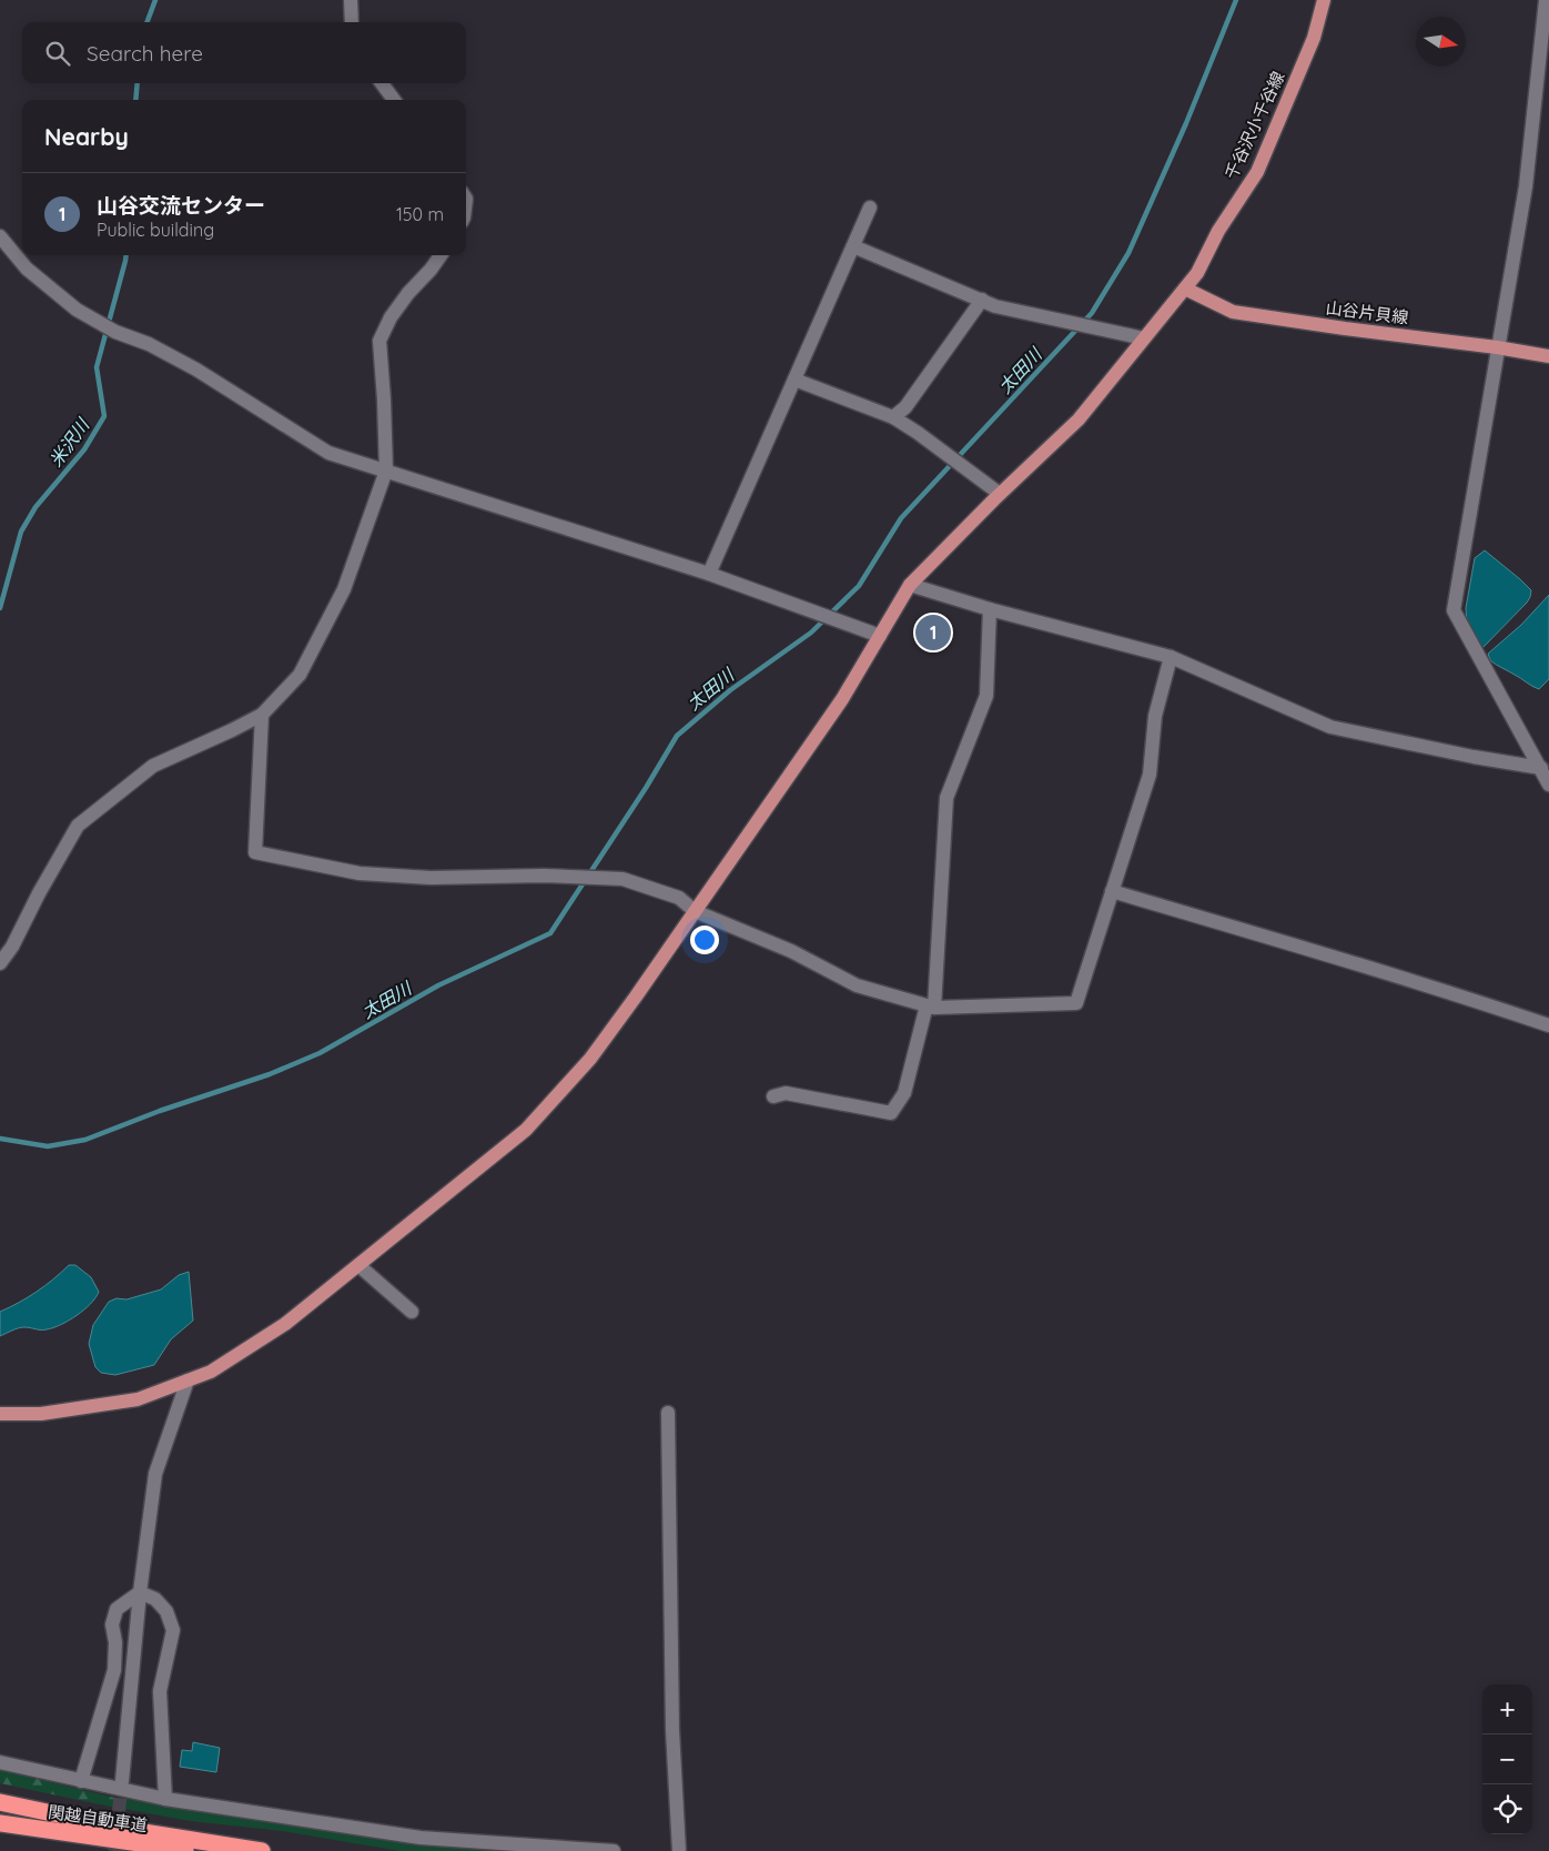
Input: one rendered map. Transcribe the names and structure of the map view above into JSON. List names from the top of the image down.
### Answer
{
  "streets": {
    "highway": ["関越自動車道"],
    "main road": ["千谷沢小千谷線", "山谷片貝線"]
  },
  "crossings": [
    ["千谷沢小千谷線", "山谷片貝線"]
  ],
  "water": ["太田川", "米沢川"],
  "north": "right",
  "page": {
    "search": "Search here",
    "heading": "Nearby",
    "list": [
      {
        "mark": "1",
        "name": "山谷交流センター",
        "note": "Public building",
        "value": "150 m"
      }
    ],
    "pins": "1",
    "map_buttons": ["+", "−"]
  }
}
